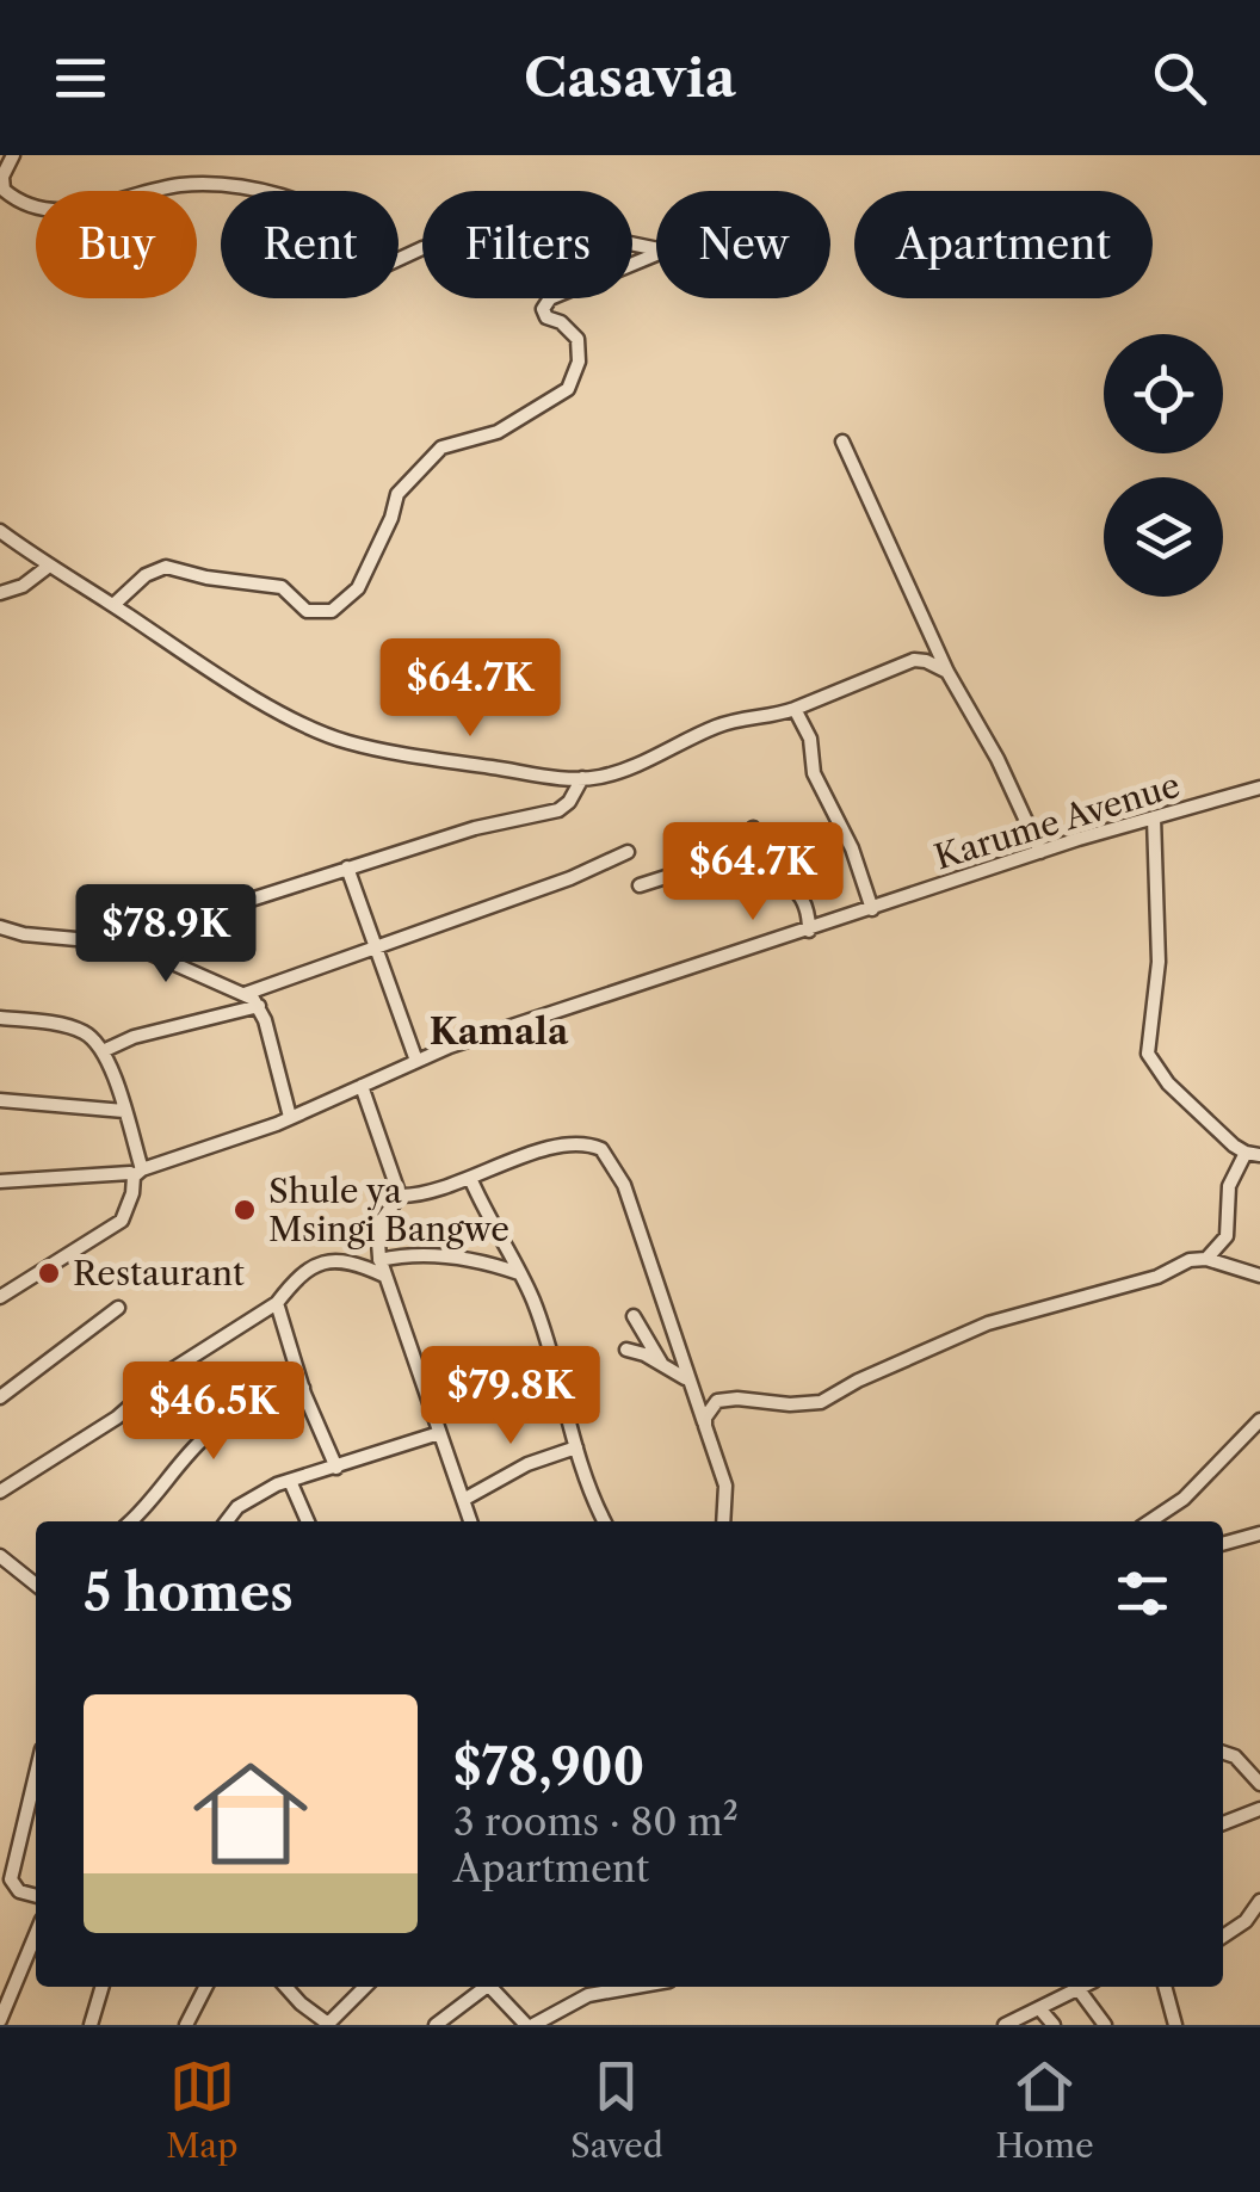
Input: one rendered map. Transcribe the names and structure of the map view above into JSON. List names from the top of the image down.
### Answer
{
  "streets": {
    "street": ["Karume Avenue"]
  },
  "districts": ["Kamala"],
  "places": ["Shule ya Msingi Bangwe", "Restaurant"],
  "page": {
    "header": "Casavia",
    "chip": [
      "Buy",
      "Rent",
      "Filters",
      "New",
      "Apartment"
    ],
    "price": [
      "$64.7K",
      "$64.7K",
      "$78.9K",
      "$79.8K",
      "$46.5K"
    ],
    "heading": "5 homes",
    "list": [
      {
        "name": "$78,900",
        "note": "3 rooms · 80 m² · Apartment"
      }
    ],
    "tabs": ["Map", "Saved", "Home"]
  }
}
